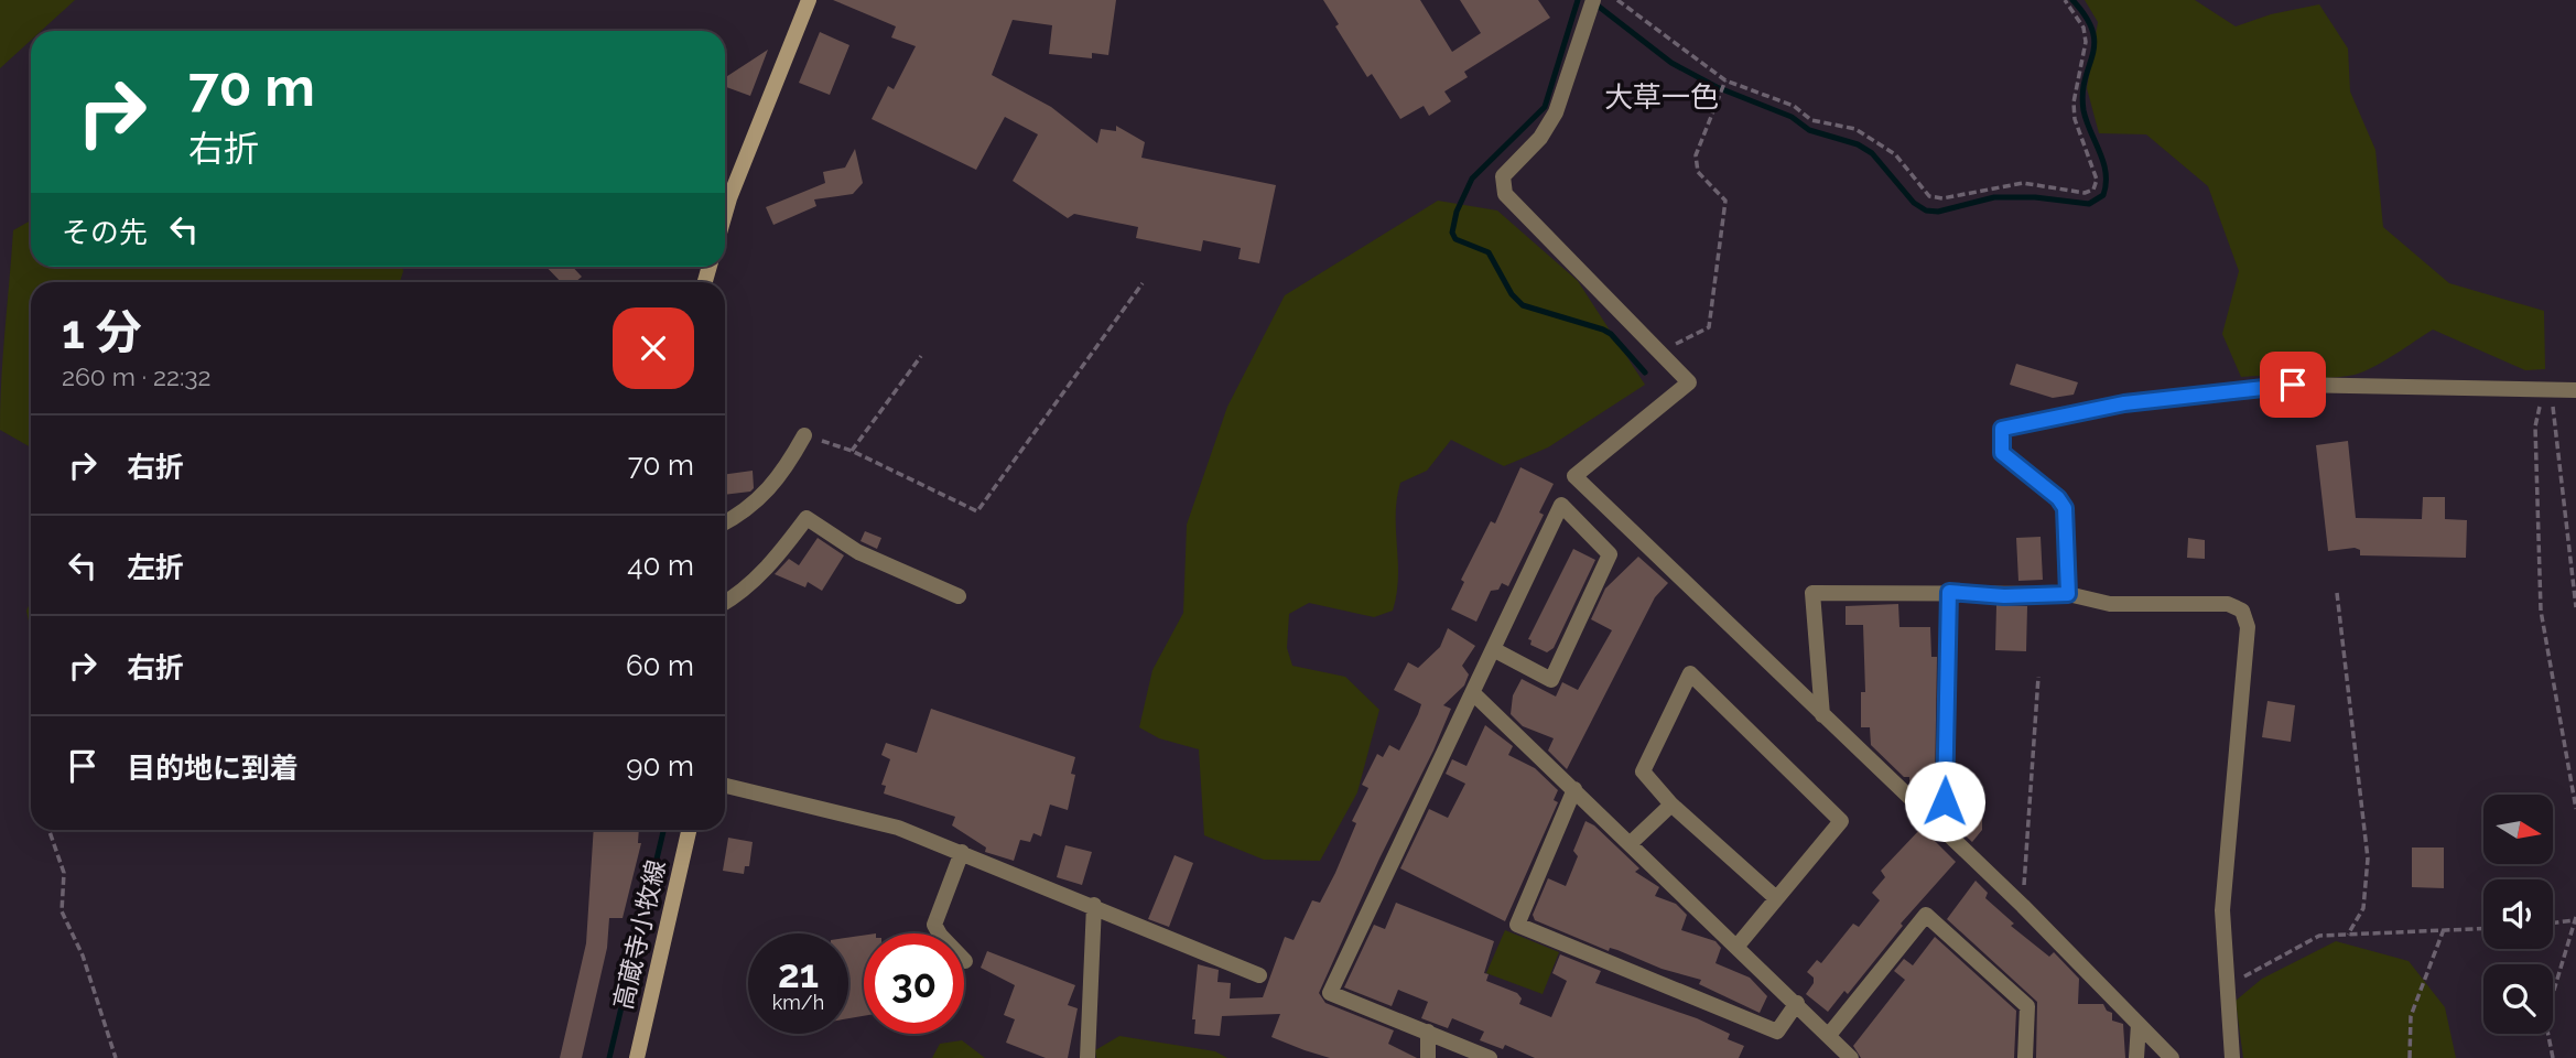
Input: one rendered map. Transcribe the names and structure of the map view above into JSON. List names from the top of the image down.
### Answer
{
  "streets": {
    "main road": ["高蔵寺小牧線"]
  },
  "districts": ["大草一色"],
  "north": "right",
  "page": {
    "turn": ["70 m", "右折"],
    "then": "その先",
    "heading": ["1 分", "260 m · 22:32"],
    "list": [
      {
        "name": "右折",
        "value": "70 m"
      },
      {
        "name": "左折",
        "value": "40 m"
      },
      {
        "name": "右折",
        "value": "60 m"
      },
      {
        "name": "目的地に到着",
        "value": "90 m"
      }
    ],
    "speed": "21 km/h",
    "limit": "30"
  }
}
